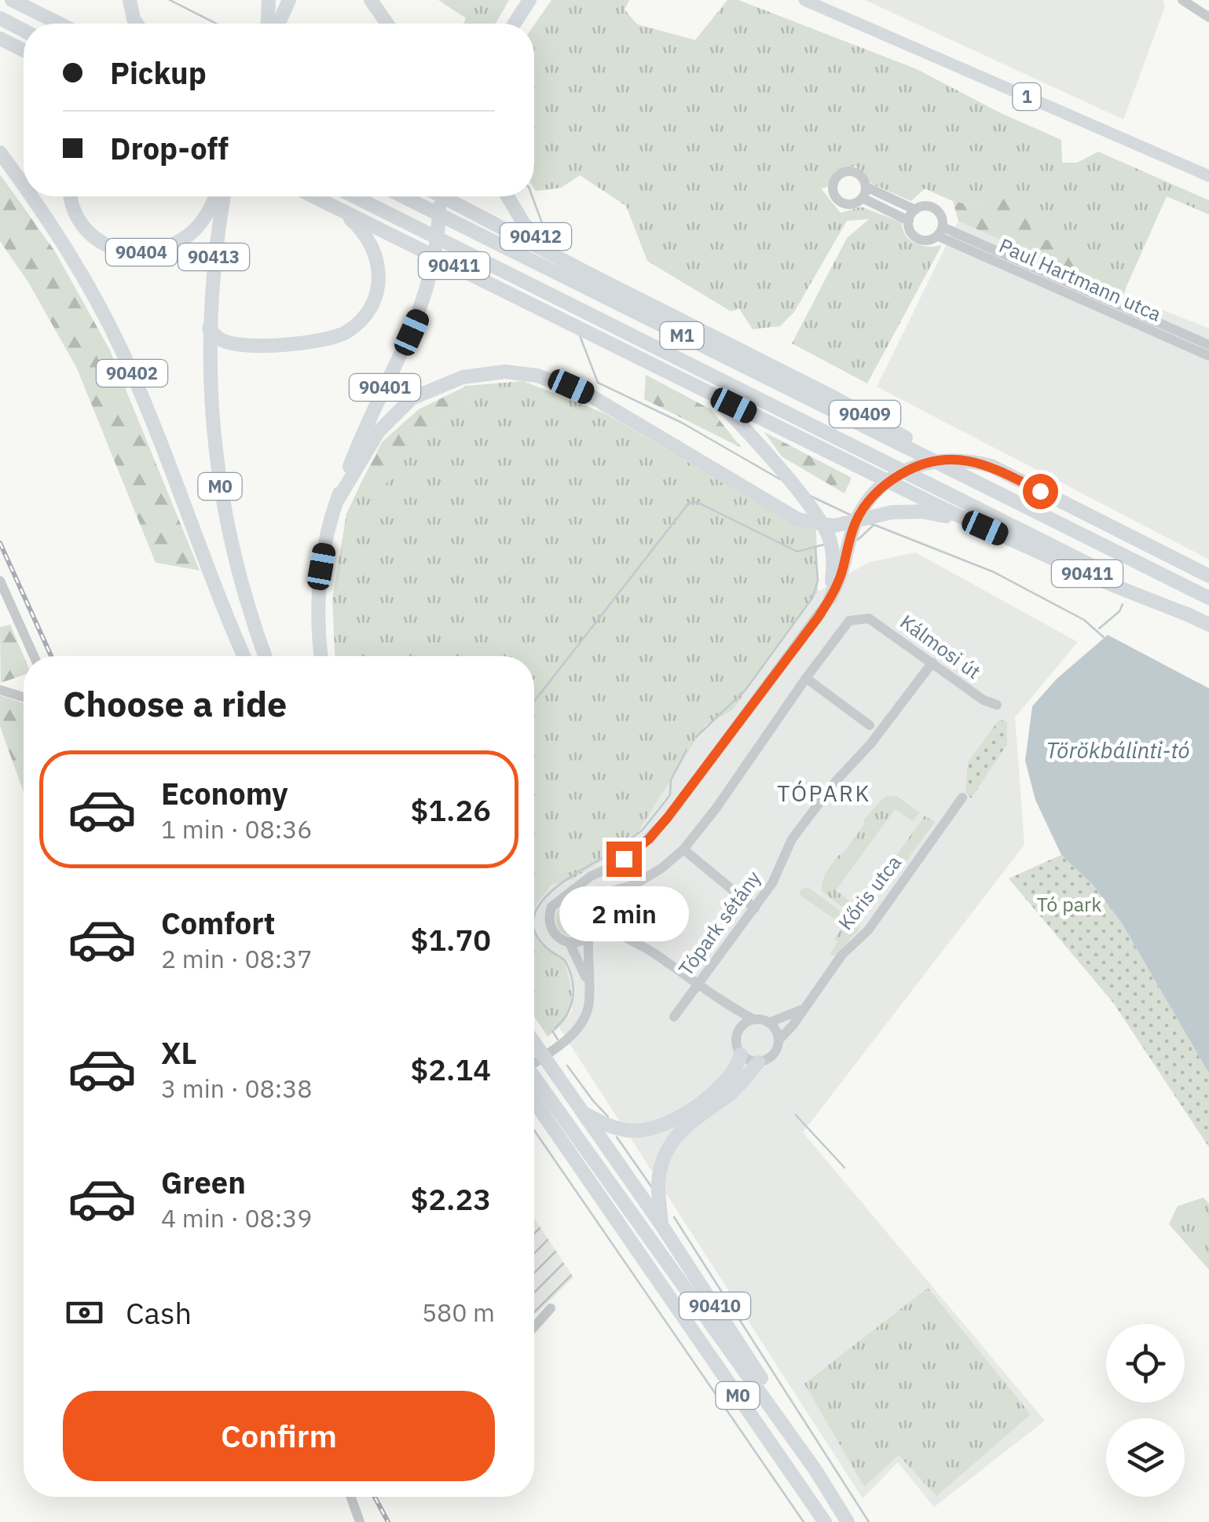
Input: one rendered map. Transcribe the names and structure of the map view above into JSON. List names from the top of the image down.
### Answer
{
  "streets": {
    "highway": [
      "90412",
      "90404",
      "90413",
      "90411",
      "M1",
      "90402",
      "90401",
      "90409",
      "M0",
      "90410"
    ],
    "main road": ["1"],
    "street": [
      "Paul Hartmann utca",
      "Kálmosi út",
      "Kőris utca",
      "Tópark sétány"
    ]
  },
  "crossings": [
    ["90412", "90409"],
    ["90413", "M0"],
    ["90411", "M1"],
    ["M1", "90409"],
    ["M0", "90410"],
    ["Kálmosi út", "Tópark sétány"]
  ],
  "districts": ["TÓPARK"],
  "water": ["Törökbálinti-tó"],
  "parks": ["Tó park"],
  "page": {
    "banner": ["Pickup", "Drop-off"],
    "heading": "Choose a ride",
    "list": [
      {
        "name": "Economy",
        "note": "1 min · 08:36",
        "value": "$1.26"
      },
      {
        "name": "Comfort",
        "note": "2 min · 08:37",
        "value": "$1.70"
      },
      {
        "name": "XL",
        "note": "3 min · 08:38",
        "value": "$2.14"
      },
      {
        "name": "Green",
        "note": "4 min · 08:39",
        "value": "$2.23"
      }
    ],
    "bubble": "2 min",
    "pay": ["Cash", "580 m"],
    "buttons": "Confirm"
  }
}
